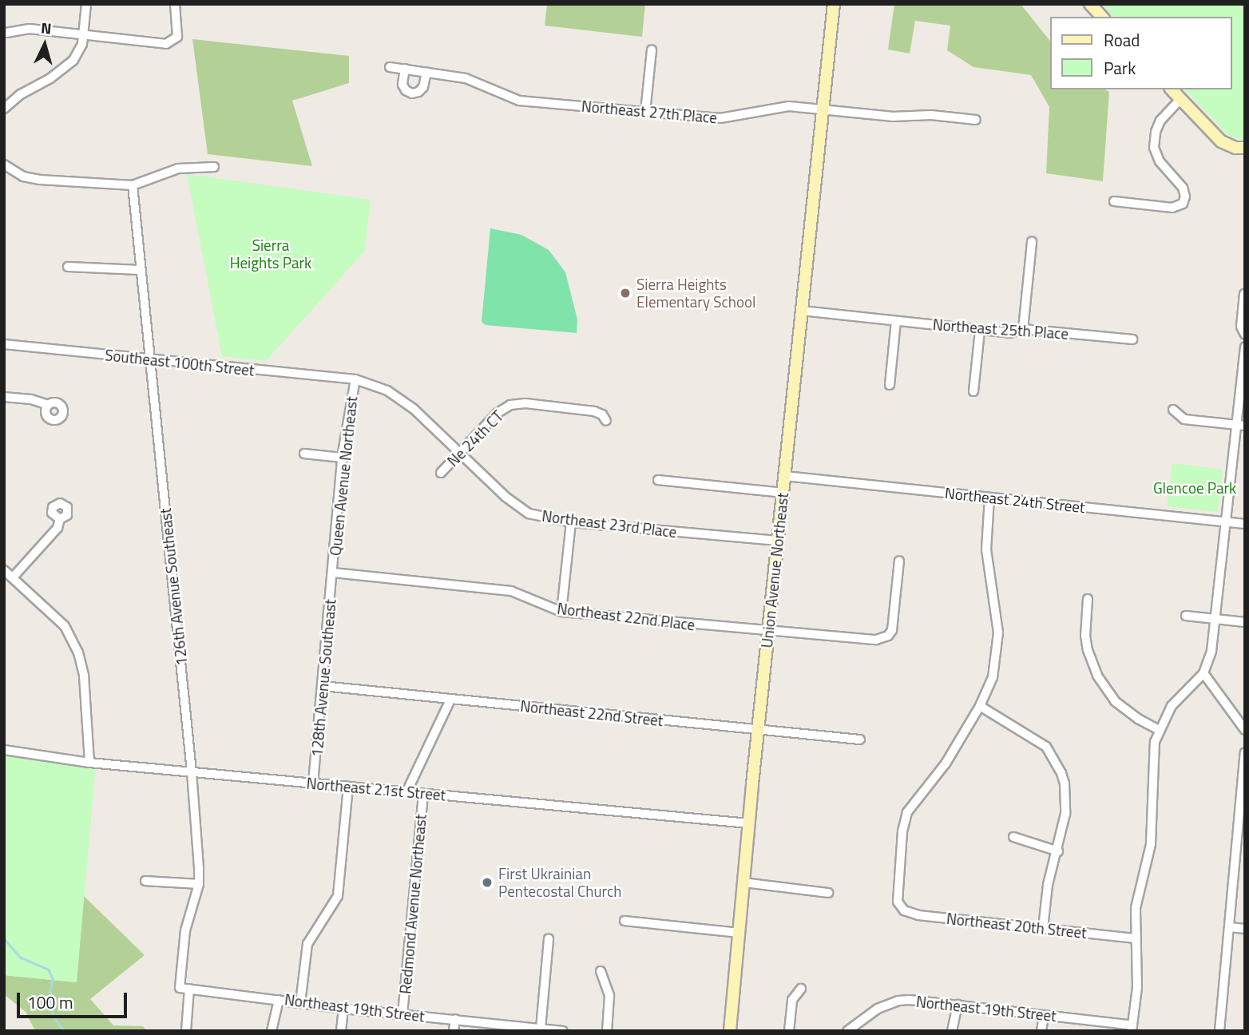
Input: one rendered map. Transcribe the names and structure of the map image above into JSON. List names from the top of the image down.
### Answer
{
  "streets": {
    "street": [
      "Northeast 27th Place",
      "Northeast 25th Place",
      "Southeast 100th Street",
      "Ne 24th CT",
      "Queen Avenue Northeast",
      "Northeast 24th Street",
      "Northeast 23rd Place",
      "Union Avenue Northeast",
      "126th Avenue Southeast",
      "Northeast 22nd Place",
      "128th Avenue Southeast",
      "Northeast 22nd Street",
      "Northeast 21st Street",
      "Redmond Avenue Northeast",
      "Northeast 20th Street",
      "Northeast 19th Street"
    ]
  },
  "crossings": [
    ["Northeast 27th Place", "Union Avenue Northeast"],
    ["Northeast 25th Place", "Union Avenue Northeast"],
    ["Southeast 100th Street", "Queen Avenue Northeast"],
    ["Southeast 100th Street", "Northeast 23rd Place"],
    ["Southeast 100th Street", "126th Avenue Southeast"],
    ["Ne 24th CT", "Northeast 23rd Place"],
    ["Queen Avenue Northeast", "Northeast 23rd Place"],
    ["Queen Avenue Northeast", "Northeast 22nd Place"],
    ["Queen Avenue Northeast", "128th Avenue Southeast"],
    ["Northeast 24th Street", "Union Avenue Northeast"],
    ["Northeast 23rd Place", "Union Avenue Northeast"],
    ["Union Avenue Northeast", "Northeast 22nd Place"],
    ["Union Avenue Northeast", "Northeast 22nd Street"],
    ["Union Avenue Northeast", "Northeast 21st Street"],
    ["126th Avenue Southeast", "Northeast 21st Street"],
    ["126th Avenue Southeast", "Northeast 19th Street"],
    ["Northeast 22nd Place", "128th Avenue Southeast"],
    ["128th Avenue Southeast", "Northeast 22nd Street"],
    ["128th Avenue Southeast", "Northeast 21st Street"],
    ["Northeast 22nd Street", "Redmond Avenue Northeast"],
    ["Northeast 21st Street", "Redmond Avenue Northeast"],
    ["Redmond Avenue Northeast", "Northeast 19th Street"]
  ],
  "parks": ["Sierra Heights Park", "Glencoe Park"],
  "places": ["Sierra Heights Elementary School", "First Ukrainian Pentecostal Church"],
  "legend": ["Road", "Park"],
  "scale_bar": "100 m",
  "north": "top"
}
